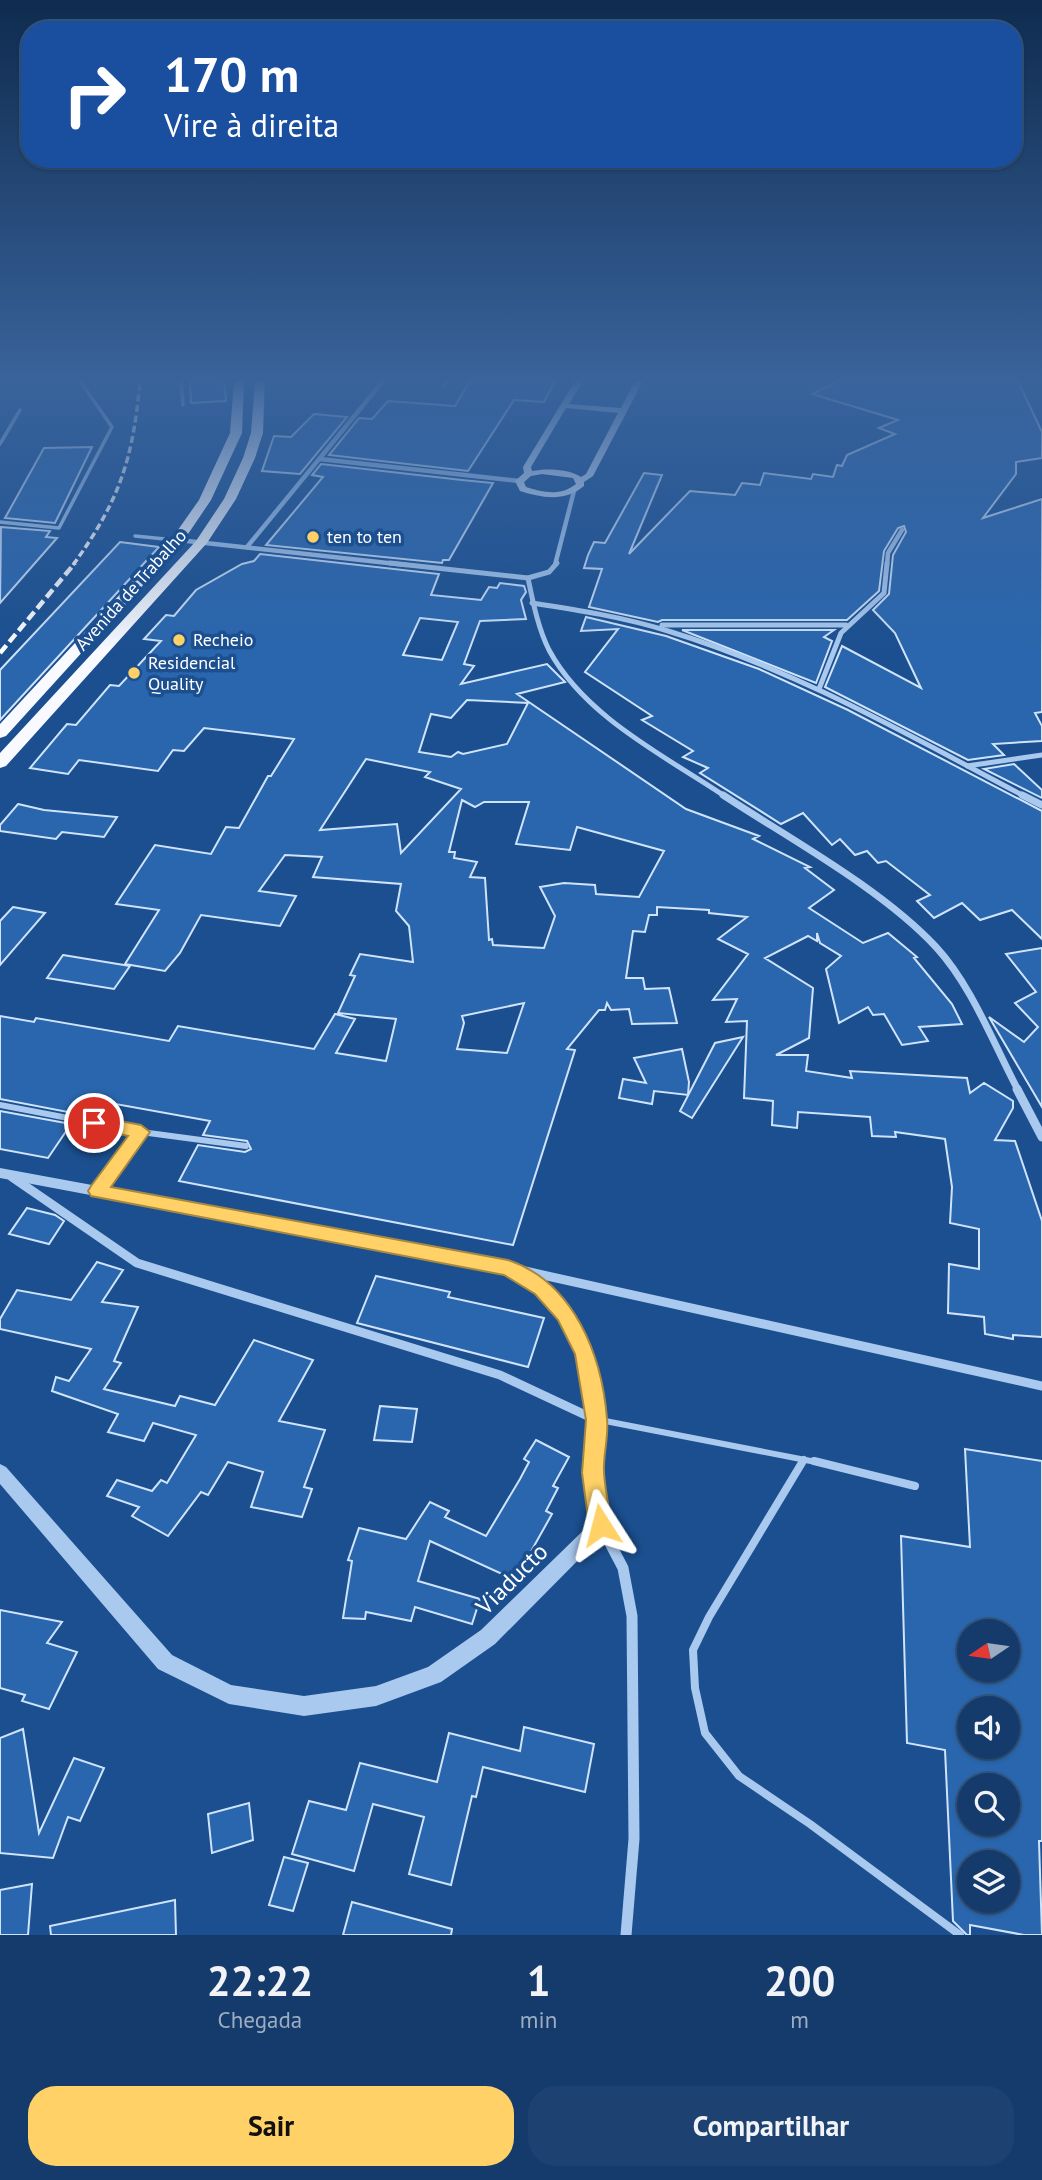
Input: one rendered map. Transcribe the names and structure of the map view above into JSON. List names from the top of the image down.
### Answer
{
  "streets": {
    "highway": ["Avenida de Trabalho"],
    "street": ["Viaducto"]
  },
  "places": ["ten to ten", "Recheio", "Residencial Quality"],
  "north": "left",
  "page": {
    "turn": ["170 m", "Vire à direita"],
    "eta": [
      "22:22",
      "Chegada",
      "1",
      "min",
      "200",
      "m"
    ],
    "buttons": ["Sair", "Compartilhar"]
  }
}
